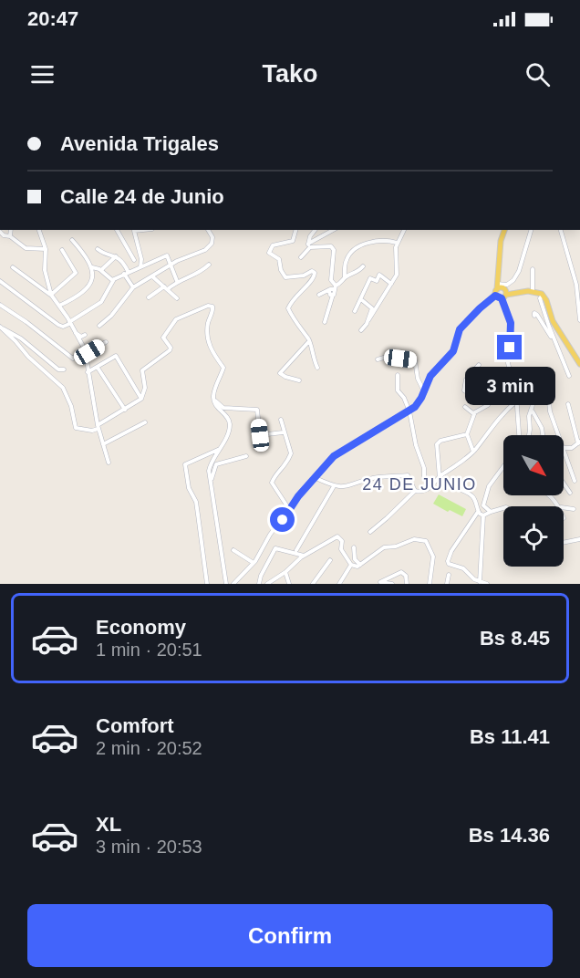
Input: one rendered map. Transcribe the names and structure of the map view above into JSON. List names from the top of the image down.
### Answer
{
  "districts": ["24 DE JUNIO"],
  "north": "bottom right",
  "page": {
    "status": "20:47",
    "header": "Tako",
    "banner": ["Avenida Trigales", "Calle 24 de Junio"],
    "bubble": "3 min",
    "list": [
      {
        "name": "Economy",
        "note": "1 min · 20:51",
        "value": "Bs 8.45"
      },
      {
        "name": "Comfort",
        "note": "2 min · 20:52",
        "value": "Bs 11.41"
      },
      {
        "name": "XL",
        "note": "3 min · 20:53",
        "value": "Bs 14.36"
      }
    ],
    "buttons": "Confirm"
  }
}
